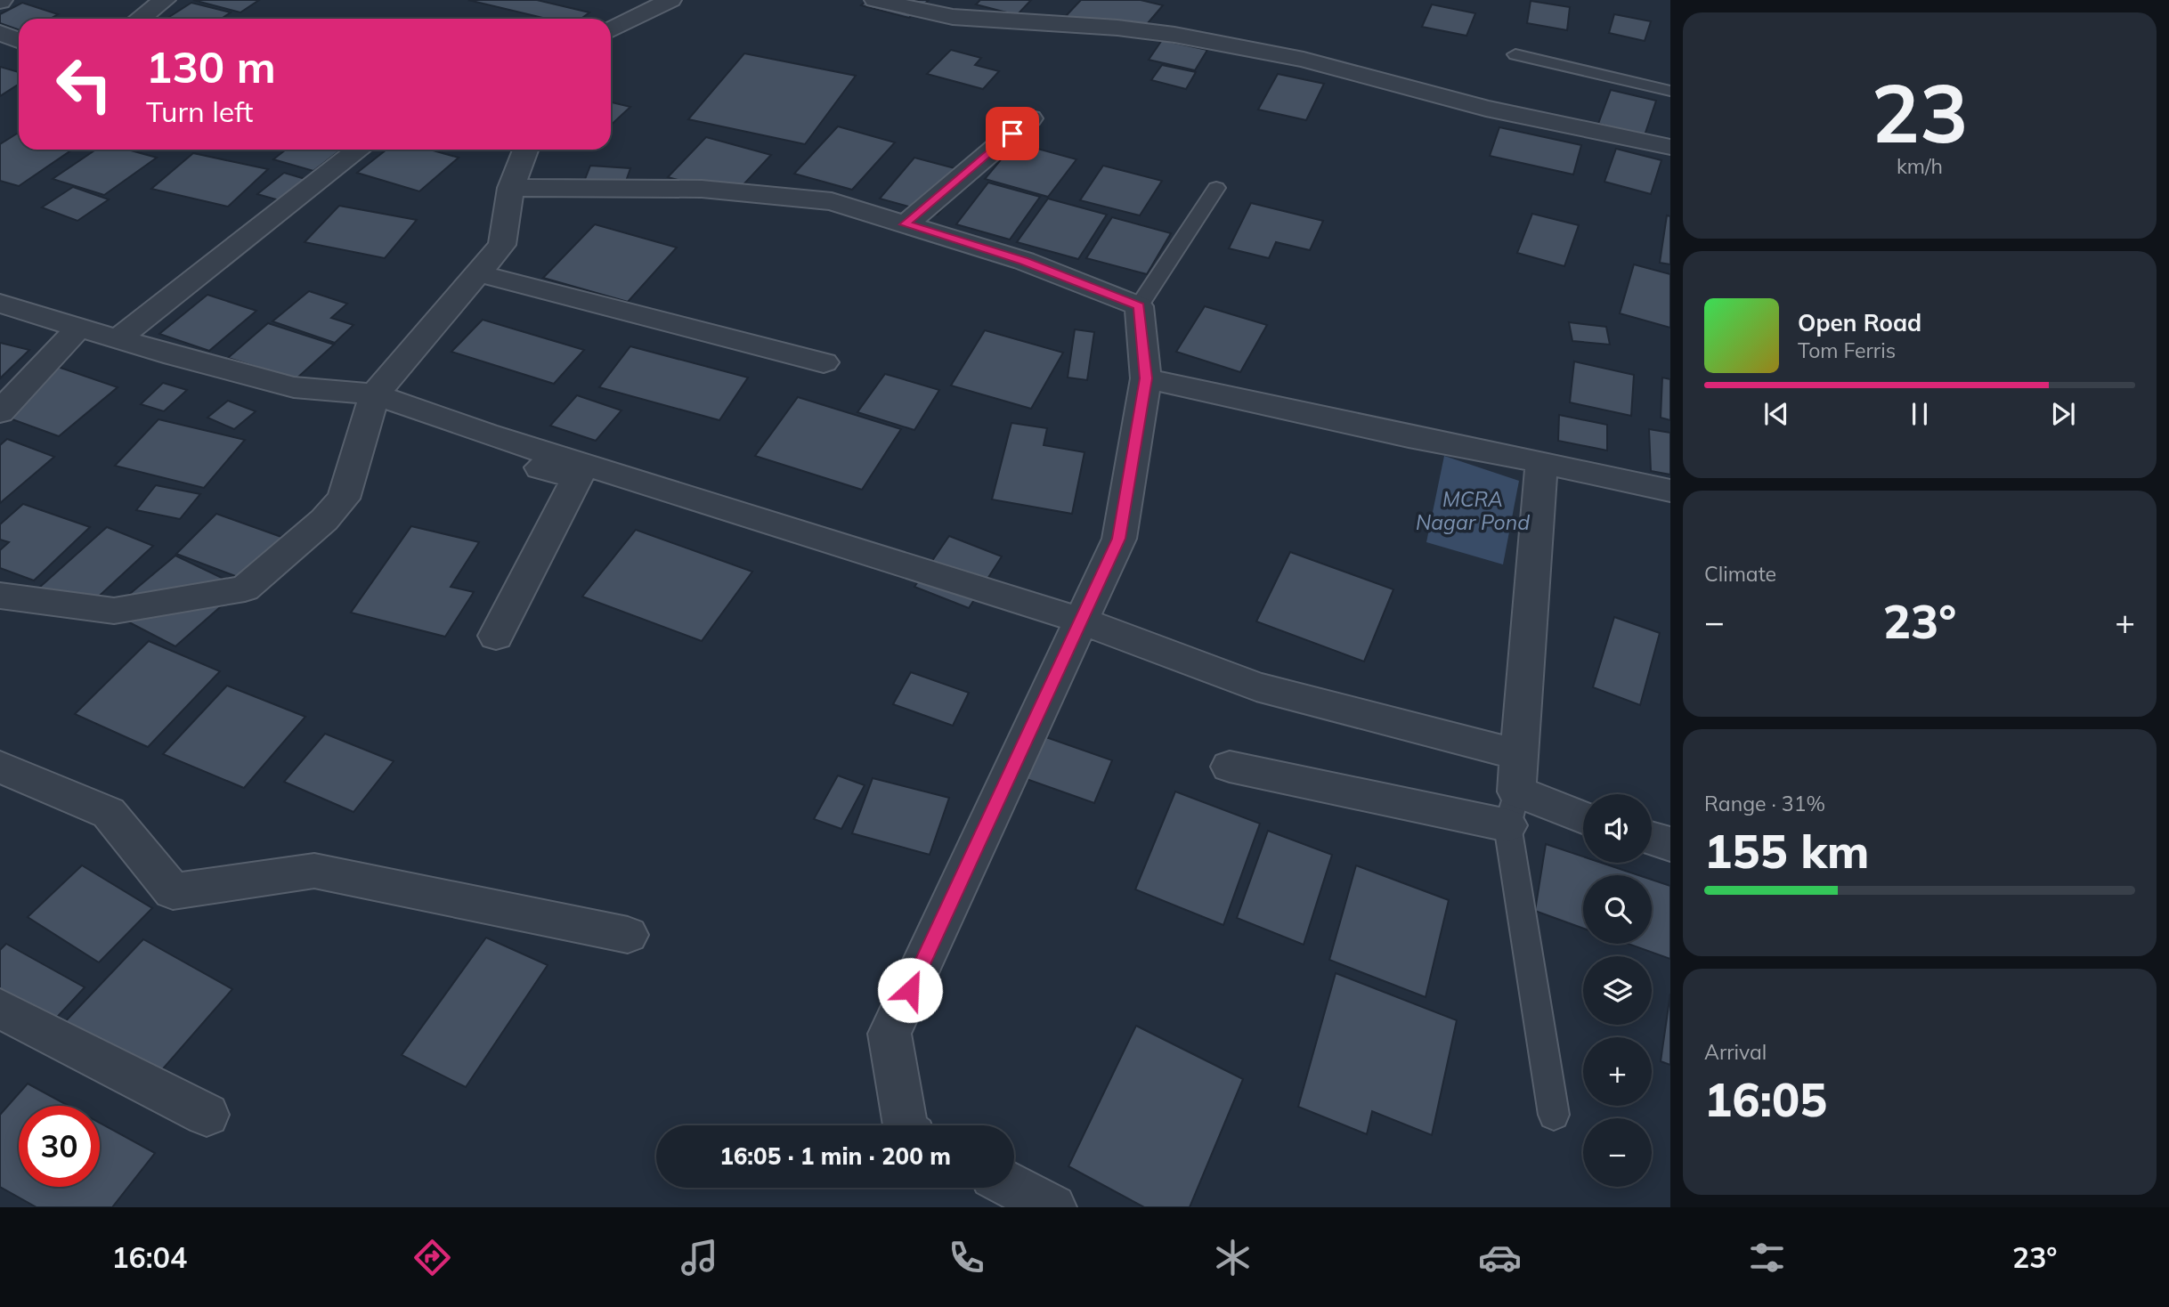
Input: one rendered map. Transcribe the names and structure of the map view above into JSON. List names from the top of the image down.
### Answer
{
  "water": ["MCRA Nagar Pond"],
  "page": {
    "tile": [
      ["23", "km/h"],
      "Climate",
      ["Range · 31%", "155 km"],
      ["Arrival", "16:05"]
    ],
    "turn": ["130 m", "Turn left"],
    "song": ["Open Road", "Tom Ferris"],
    "heat": ["−", "23°", "+"],
    "map_buttons": ["+", "−"],
    "limit": "30",
    "trip": "16:05 · 1 min · 200 m",
    "tabs": ["16:04", "23°"]
  }
}
